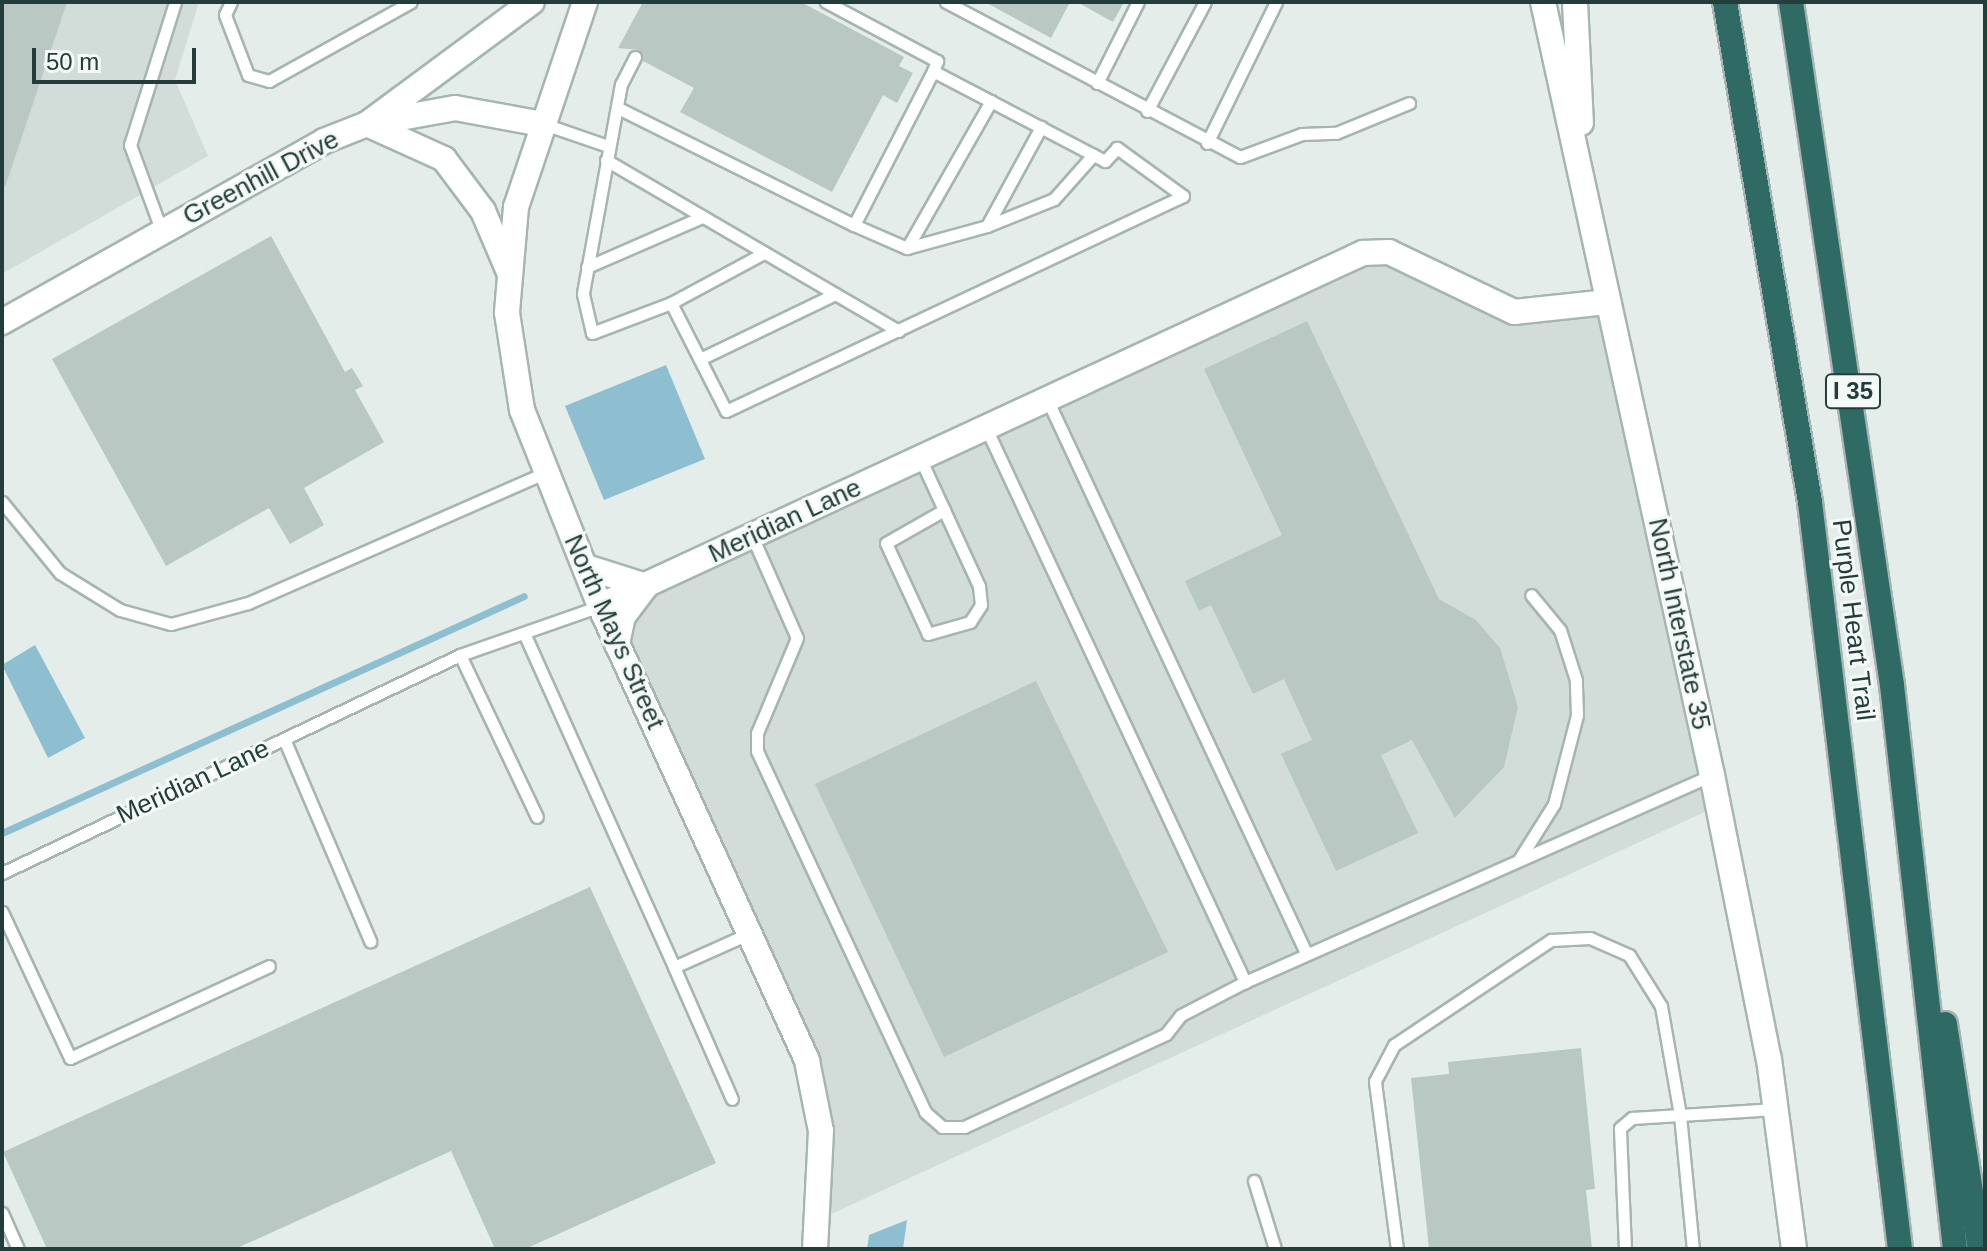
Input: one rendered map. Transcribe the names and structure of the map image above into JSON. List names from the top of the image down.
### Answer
{
  "streets": {
    "highway": ["I 35", "Purple Heart Trail"],
    "main road": [
      "Greenhill Drive",
      "Meridian Lane",
      "North Interstate 35",
      "North Mays Street"
    ]
  },
  "crossings": [
    ["Greenhill Drive", "North Mays Street"],
    ["Meridian Lane", "North Interstate 35"],
    ["Meridian Lane", "North Mays Street"]
  ],
  "scale_bar": "50 m"
}
